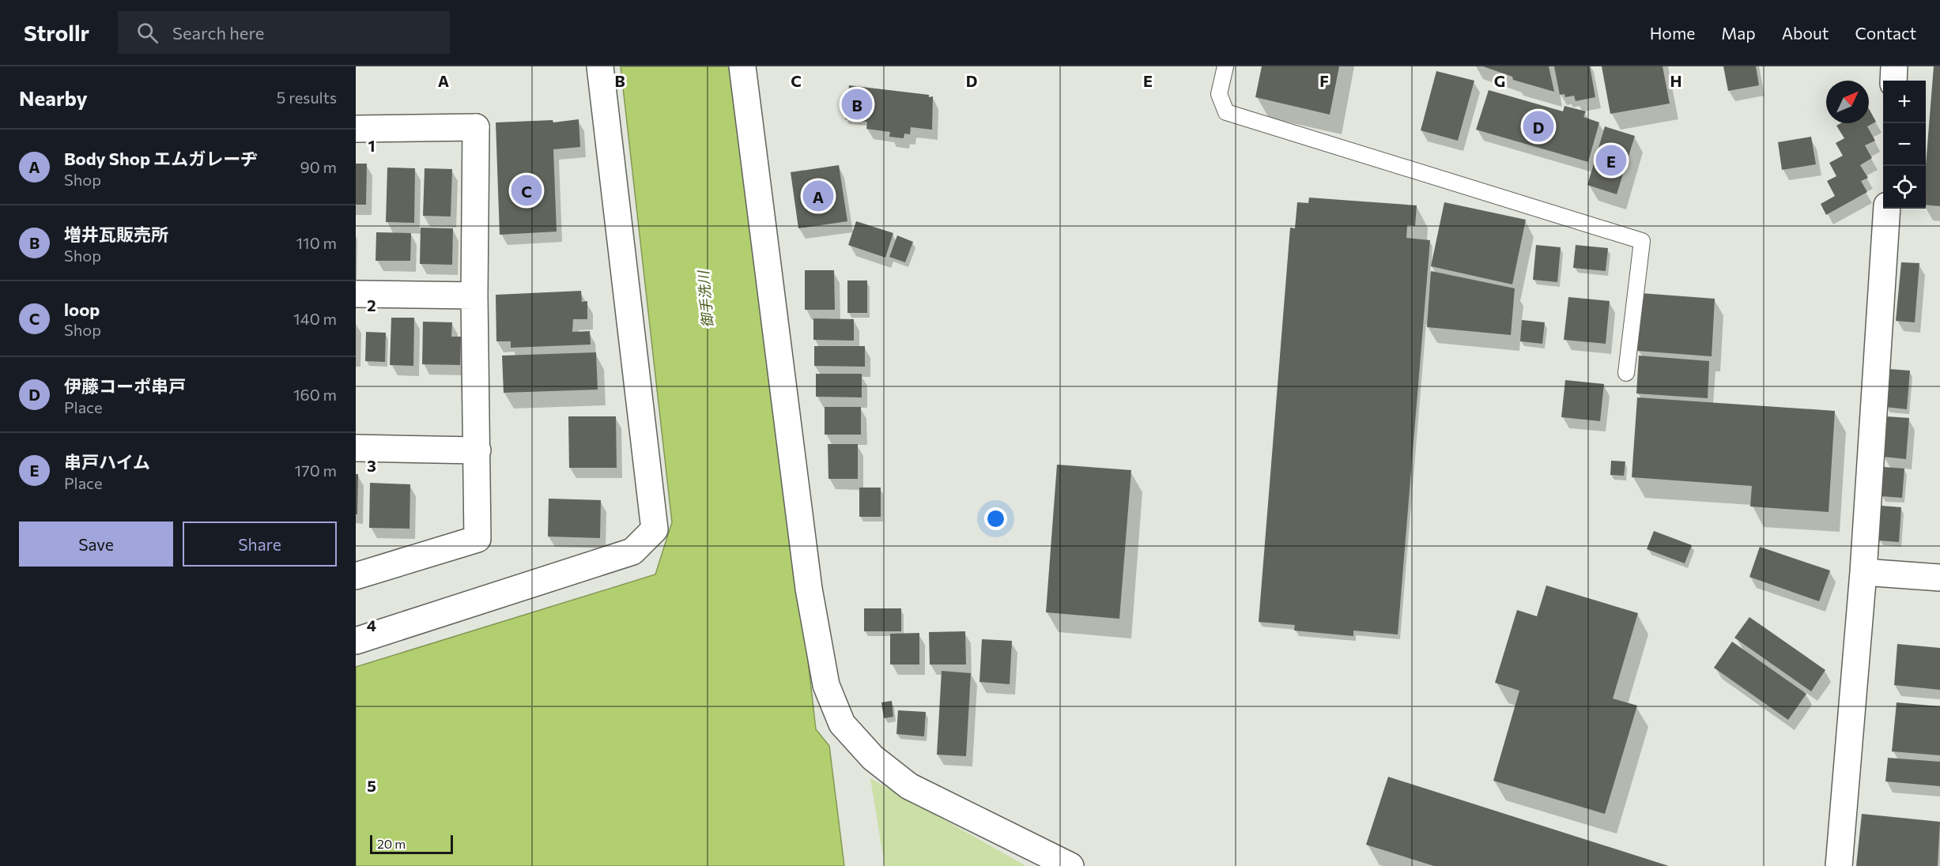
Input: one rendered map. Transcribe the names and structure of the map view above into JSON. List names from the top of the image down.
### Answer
{
  "water": ["御手洗川"],
  "scale_bar": "20 m",
  "north": "top right",
  "page": {
    "header": "Strollr",
    "search": "Search here",
    "nav": [
      "Home",
      "Map",
      "About",
      "Contact"
    ],
    "heading": ["Nearby", "5 results"],
    "map_buttons": ["+", "−"],
    "pins": [
      "B",
      "D",
      "E",
      "C",
      "A"
    ],
    "list": [
      {
        "mark": "A",
        "name": "Body Shop エムガレーヂ",
        "note": "Shop",
        "value": "90 m"
      },
      {
        "mark": "B",
        "name": "増井瓦販売所",
        "note": "Shop",
        "value": "110 m"
      },
      {
        "mark": "C",
        "name": "loop",
        "note": "Shop",
        "value": "140 m"
      },
      {
        "mark": "D",
        "name": "伊藤コーポ串戸",
        "note": "Place",
        "value": "160 m"
      },
      {
        "mark": "E",
        "name": "串戸ハイム",
        "note": "Place",
        "value": "170 m"
      }
    ],
    "buttons": ["Save", "Share"],
    "scale": "20 m"
  },
  "grid": {
    "columns": [
      "A",
      "B",
      "C",
      "D",
      "E",
      "F",
      "G",
      "H"
    ],
    "rows": [
      "1",
      "2",
      "3",
      "4",
      "5"
    ]
  }
}
